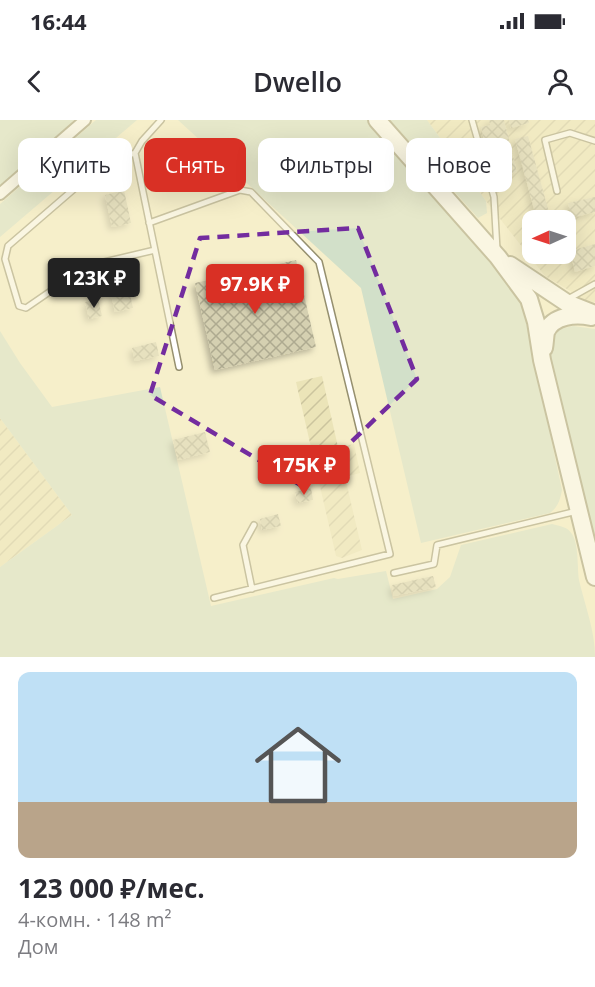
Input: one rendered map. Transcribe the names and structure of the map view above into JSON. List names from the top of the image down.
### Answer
{
  "north": "left",
  "page": {
    "status": "16:44",
    "header": "Dwello",
    "chip": [
      "Купить",
      "Снять",
      "Фильтры",
      "Новое"
    ],
    "price": ["123K ₽", "97.9K ₽", "175K ₽"],
    "list": [
      {
        "name": "123 000 ₽/мес.",
        "note": "4-комн. · 148 m² · Дом"
      }
    ]
  }
}
